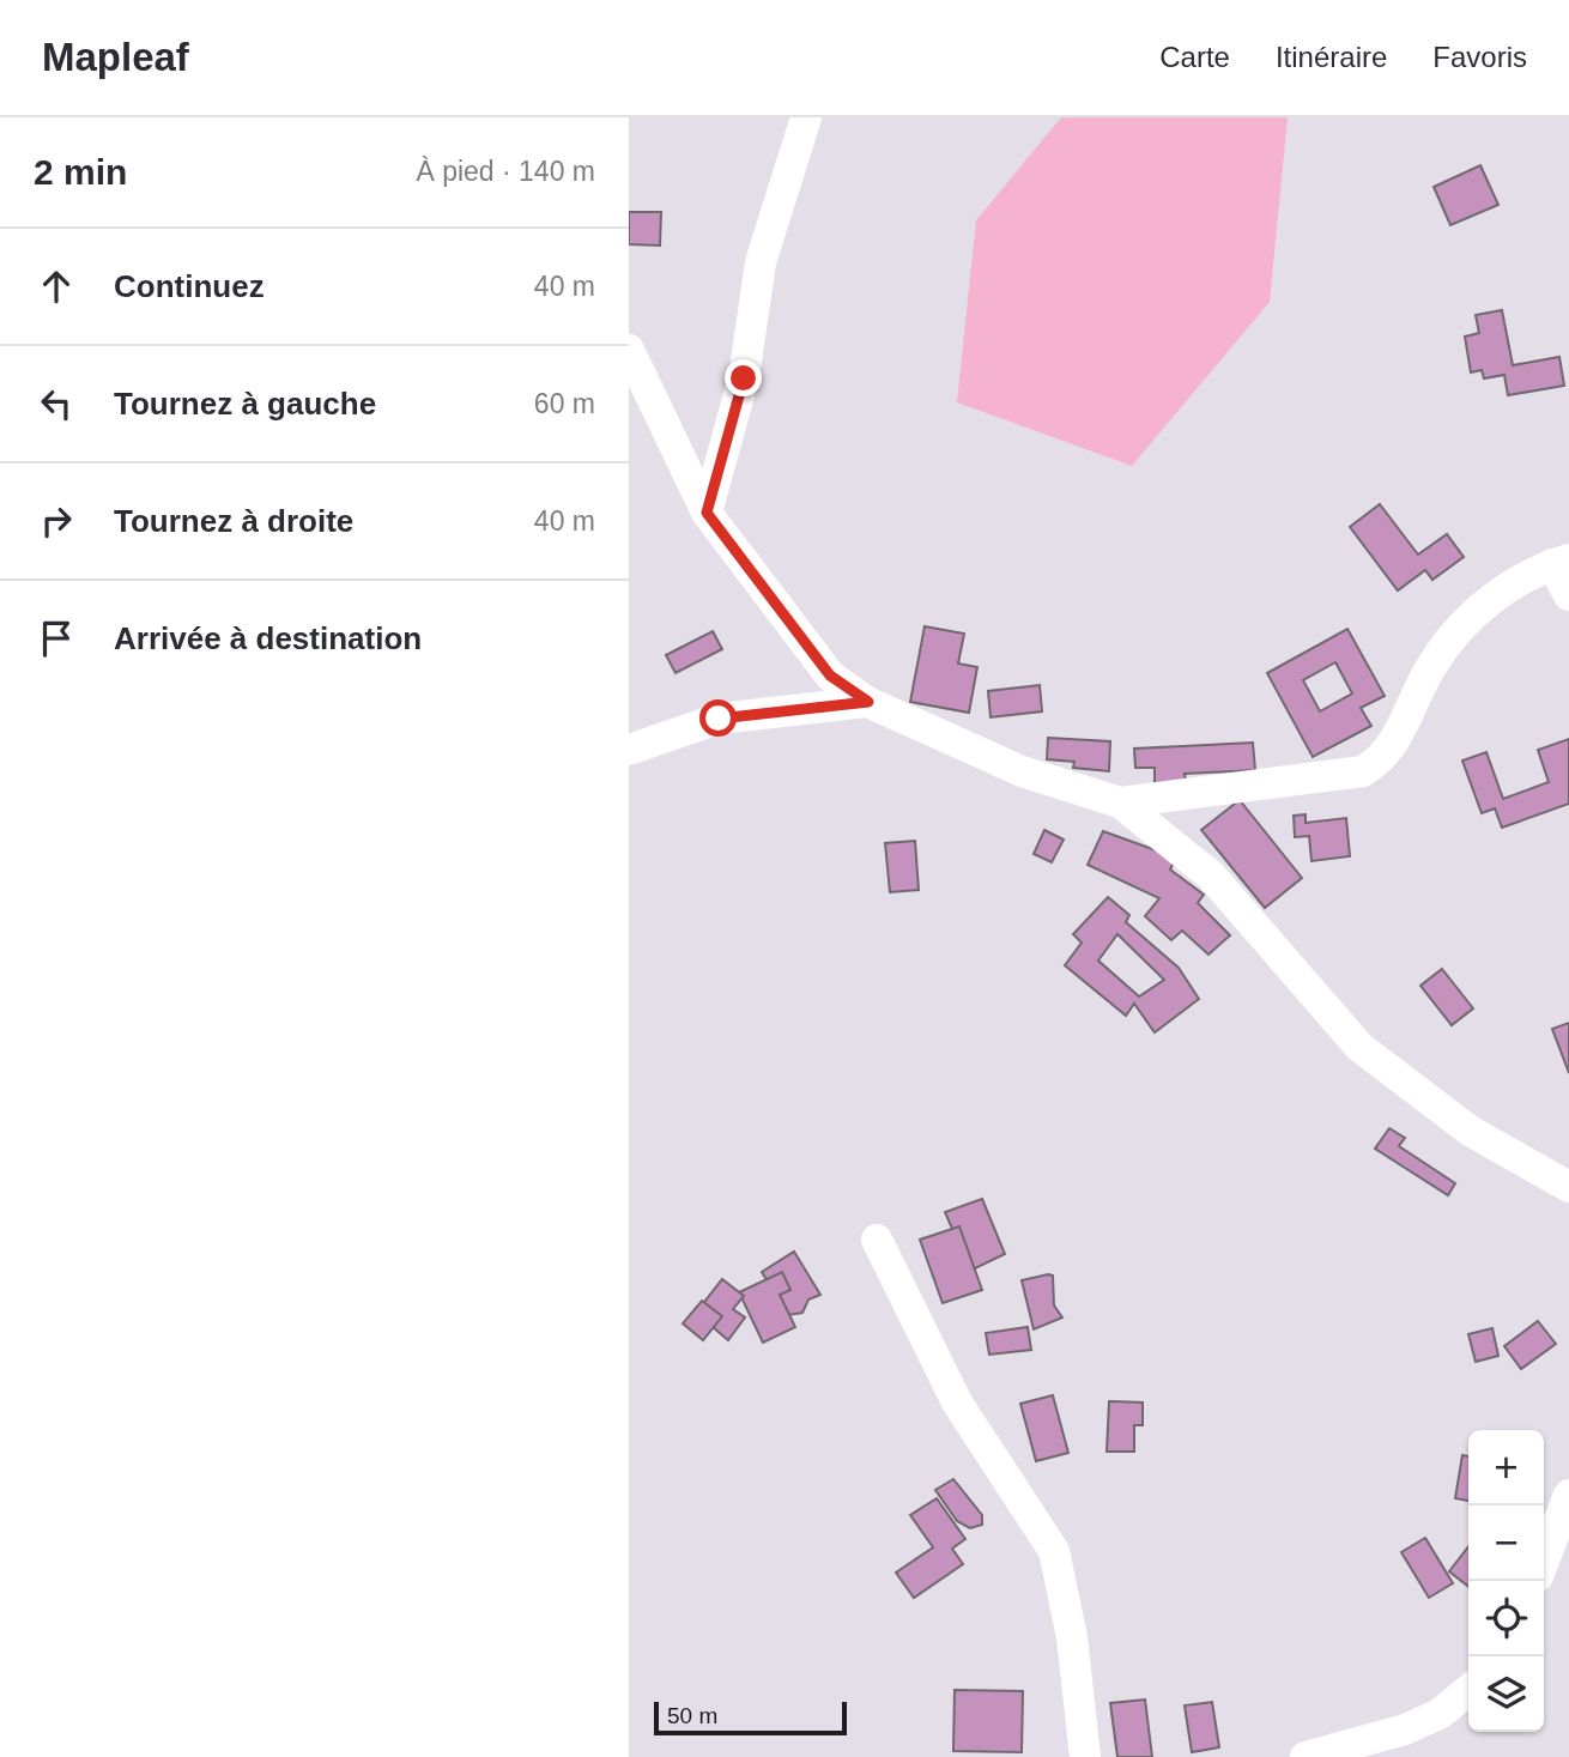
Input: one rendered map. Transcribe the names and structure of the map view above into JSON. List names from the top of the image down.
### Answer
{
  "scale_bar": "50 m",
  "page": {
    "header": "Mapleaf",
    "nav": ["Carte", "Itinéraire", "Favoris"],
    "heading": ["2 min", "À pied · 140 m"],
    "list": [
      ["Continuez", "40 m"],
      ["Tournez à gauche", "60 m"],
      ["Tournez à droite", "40 m"],
      "Arrivée à destination"
    ],
    "map_buttons": ["+", "−"],
    "scale": "50 m"
  }
}
